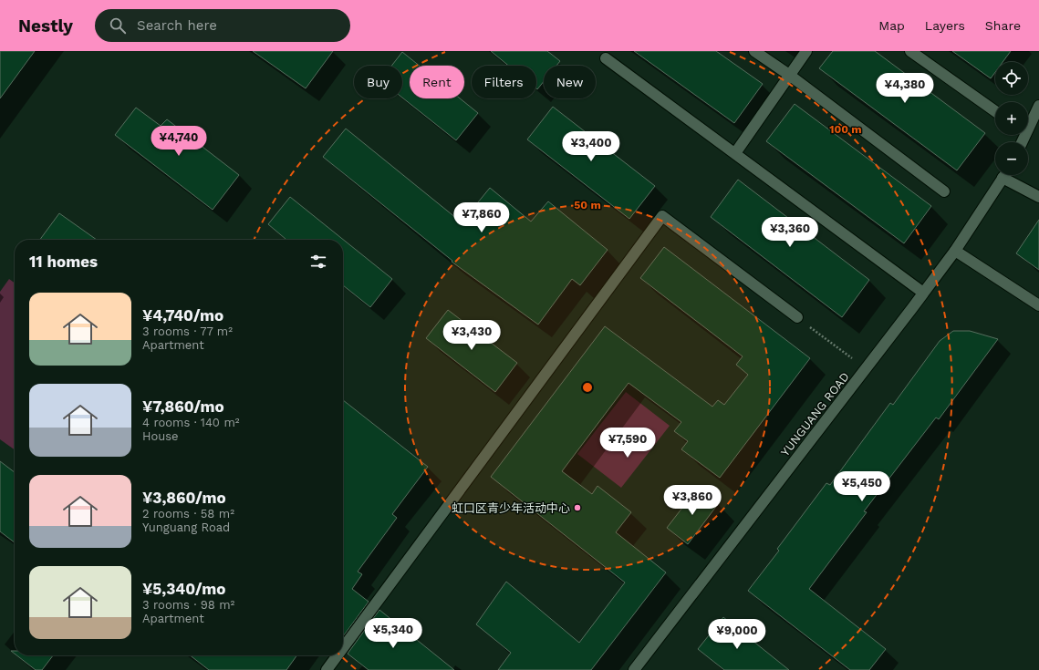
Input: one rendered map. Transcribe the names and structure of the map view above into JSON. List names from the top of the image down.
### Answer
{
  "streets": {
    "street": ["YUNGUANG ROAD"]
  },
  "places": ["虹口区青少年活动中心"],
  "page": {
    "header": "Nestly",
    "search": "Search here",
    "nav": ["Map", "Layers", "Share"],
    "map_buttons": ["+", "−"],
    "chip": [
      "Buy",
      "Rent",
      "Filters",
      "New"
    ],
    "price": [
      "¥4,380",
      "¥4,740",
      "¥3,400",
      "¥7,860",
      "¥3,360",
      "¥3,430",
      "¥7,590",
      "¥5,450",
      "¥3,860",
      "¥5,340",
      "¥9,000"
    ],
    "heading": "11 homes",
    "list": [
      {
        "name": "¥4,740/mo",
        "note": "3 rooms · 77 m² · Apartment"
      },
      {
        "name": "¥7,860/mo",
        "note": "4 rooms · 140 m² · House"
      },
      {
        "name": "¥3,860/mo",
        "note": "2 rooms · 58 m² · Yunguang Road"
      },
      {
        "name": "¥5,340/mo",
        "note": "3 rooms · 98 m² · Apartment"
      }
    ]
  },
  "rings": ["100 m", "50 m"]
}
